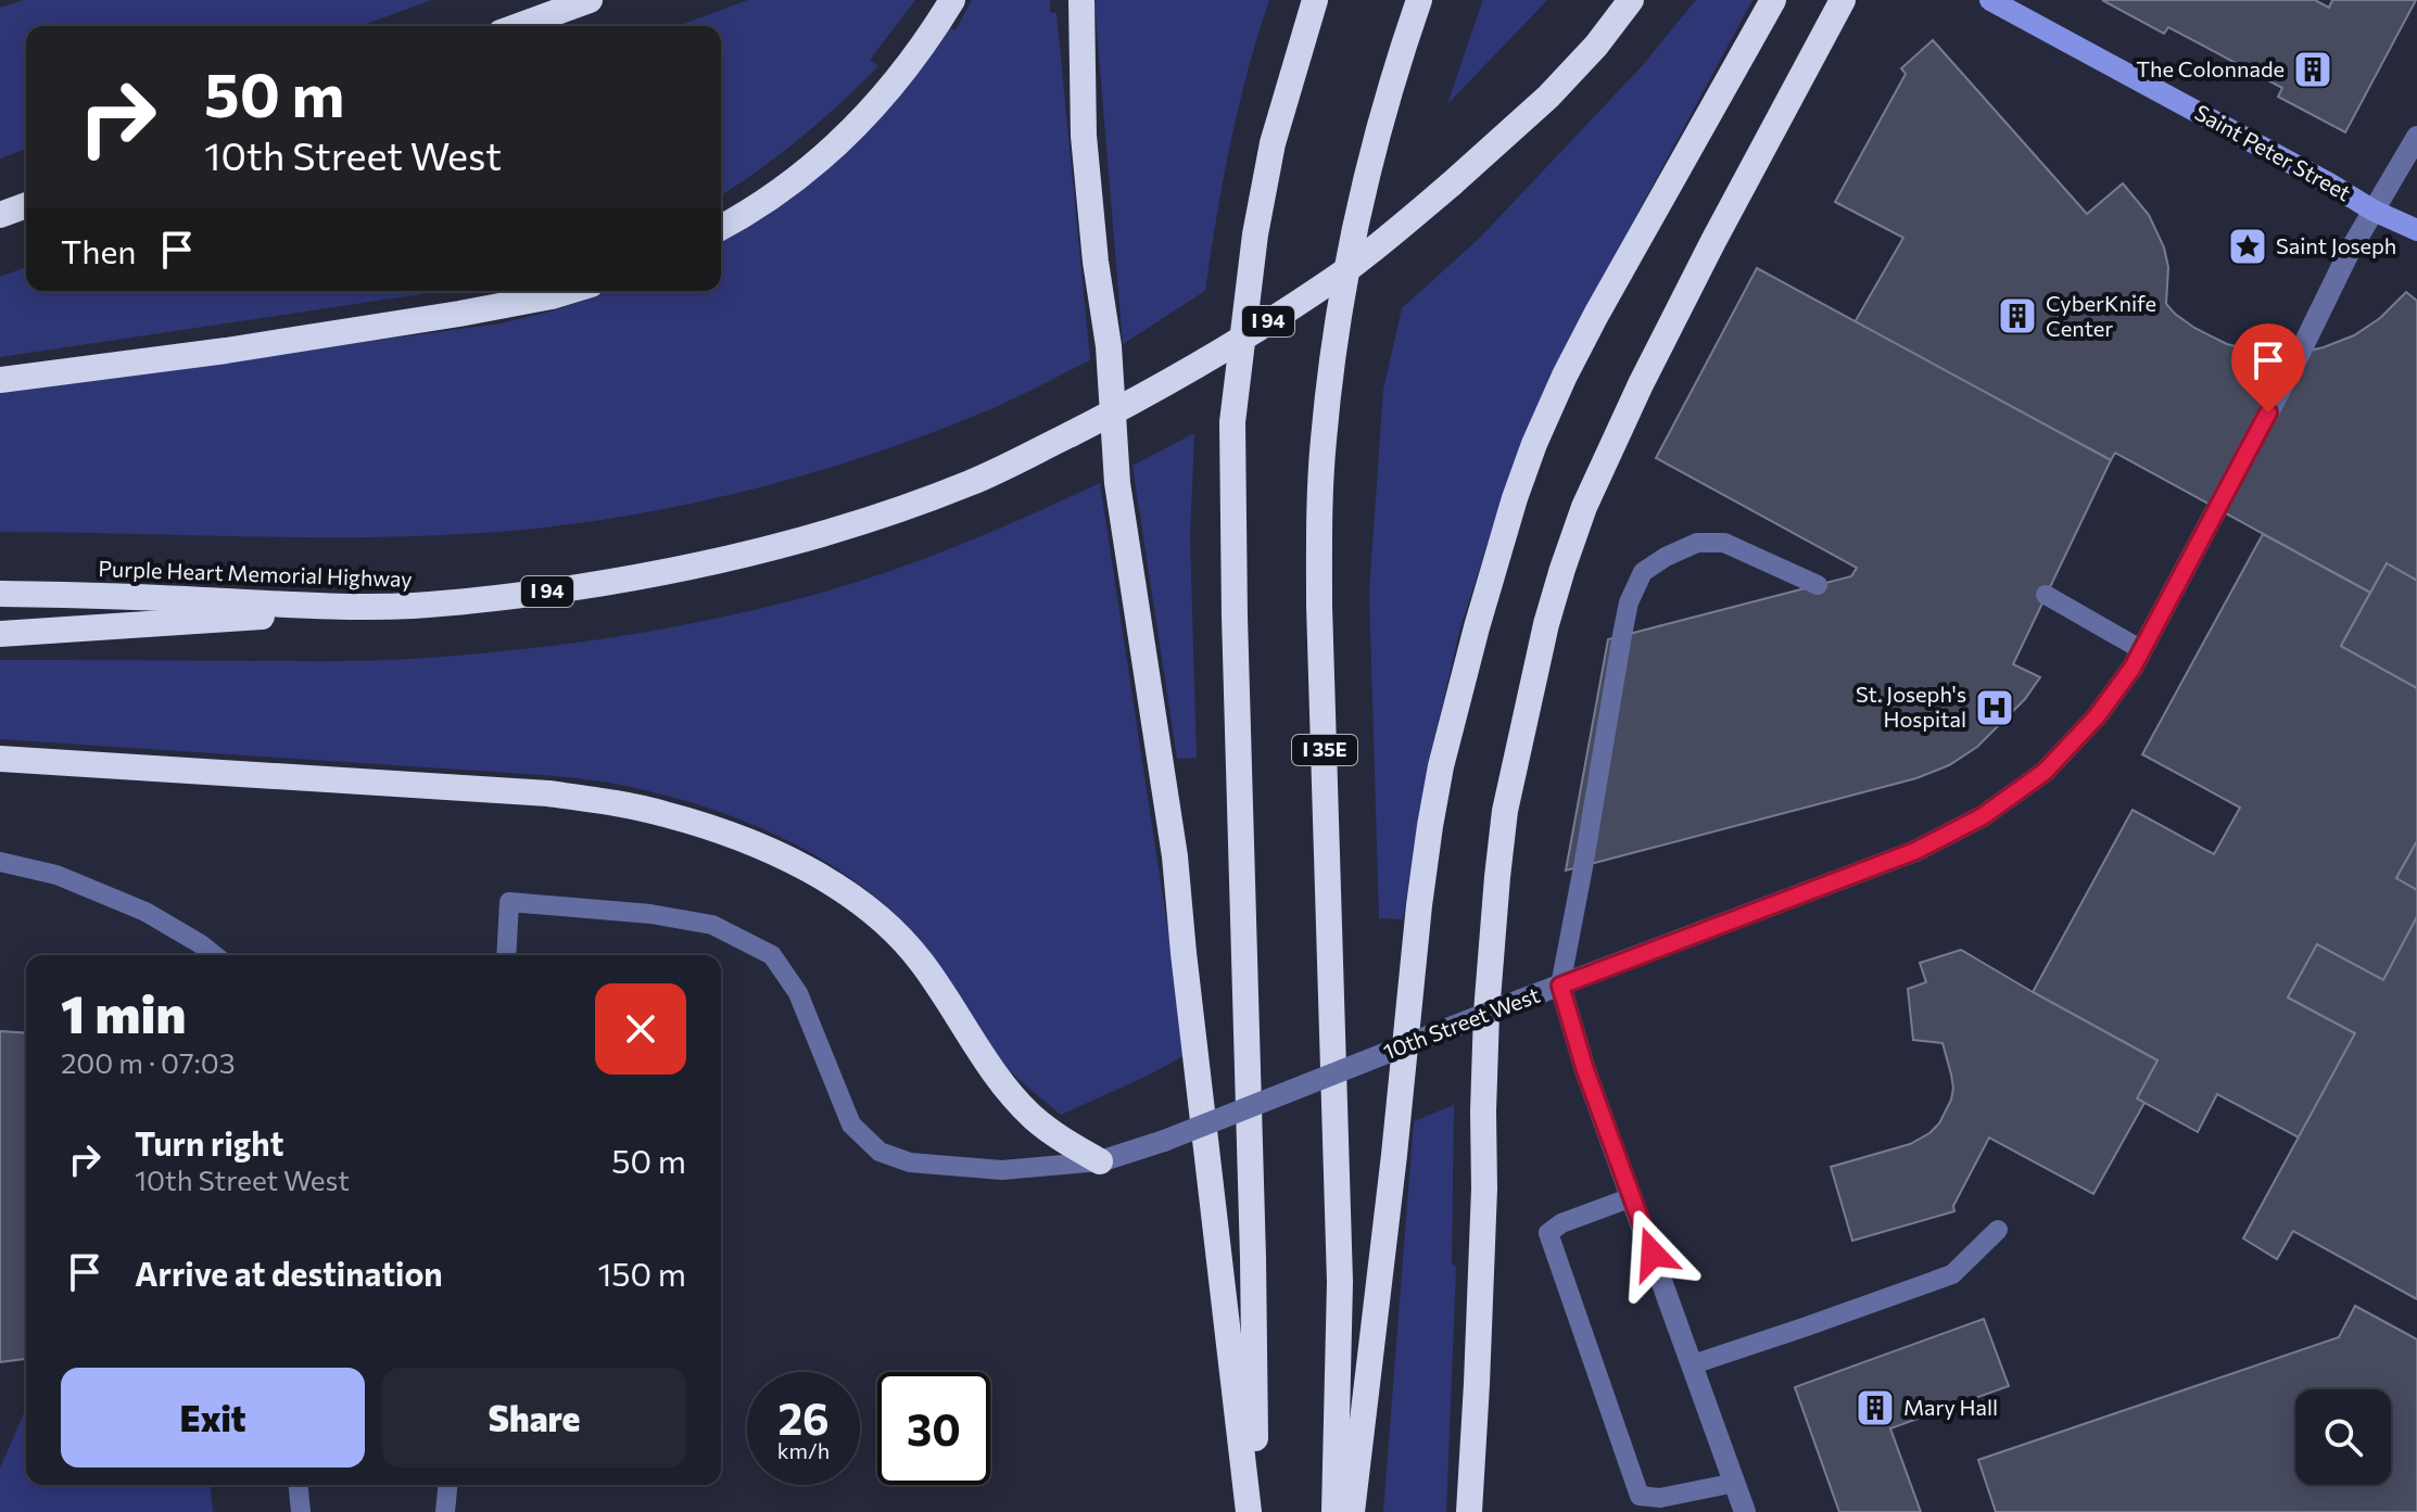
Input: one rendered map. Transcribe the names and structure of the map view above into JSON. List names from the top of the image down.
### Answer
{
  "streets": {
    "highway": ["I 94", "Purple Heart Memorial Highway", "I 35E"],
    "main road": ["Saint Peter Street"],
    "street": ["10th Street West"]
  },
  "crossings": [
    ["Saint Peter Street", "10th Street West"]
  ],
  "places": {
    "building": ["The Colonnade", "CyberKnife Center", "Mary Hall"],
    "place": ["Saint Joseph"],
    "hospital": ["St. Joseph's Hospital"]
  },
  "page": {
    "turn": ["50 m", "10th Street West"],
    "then": "Then",
    "heading": ["1 min", "200 m · 07:03"],
    "list": [
      {
        "name": "Turn right",
        "note": "10th Street West",
        "value": "50 m"
      },
      {
        "name": "Arrive at destination",
        "value": "150 m"
      }
    ],
    "buttons": ["Exit", "Share"],
    "speed": "26 km/h",
    "limit": "30"
  }
}
